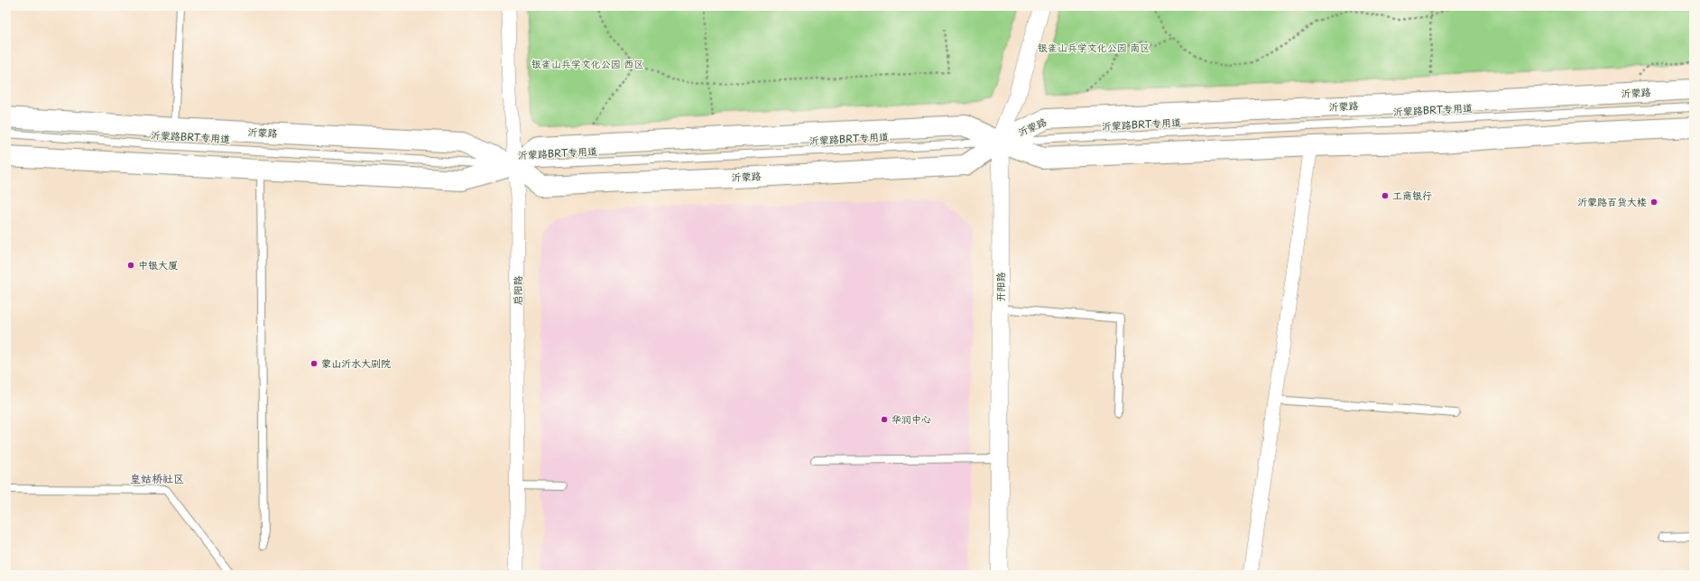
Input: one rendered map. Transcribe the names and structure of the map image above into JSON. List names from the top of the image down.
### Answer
{
  "streets": {
    "main road": ["沂蒙路"],
    "street": ["开阳路", "启阳路"],
    "lane": ["沂蒙路BRT专用道"]
  },
  "crossings": [
    ["沂蒙路", "沂蒙路BRT专用道"],
    ["沂蒙路", "开阳路"],
    ["沂蒙路", "启阳路"],
    ["沂蒙路BRT专用道", "开阳路"],
    ["沂蒙路BRT专用道", "启阳路"]
  ],
  "districts": ["皇姑桥社区"],
  "parks": ["银雀山兵学文化公园 南区", "银雀山兵学文化公园 西区"],
  "places": [
    "工商银行",
    "沂蒙路百货大楼",
    "中银大厦",
    "蒙山沂水大剧院",
    "华润中心"
  ]
}
